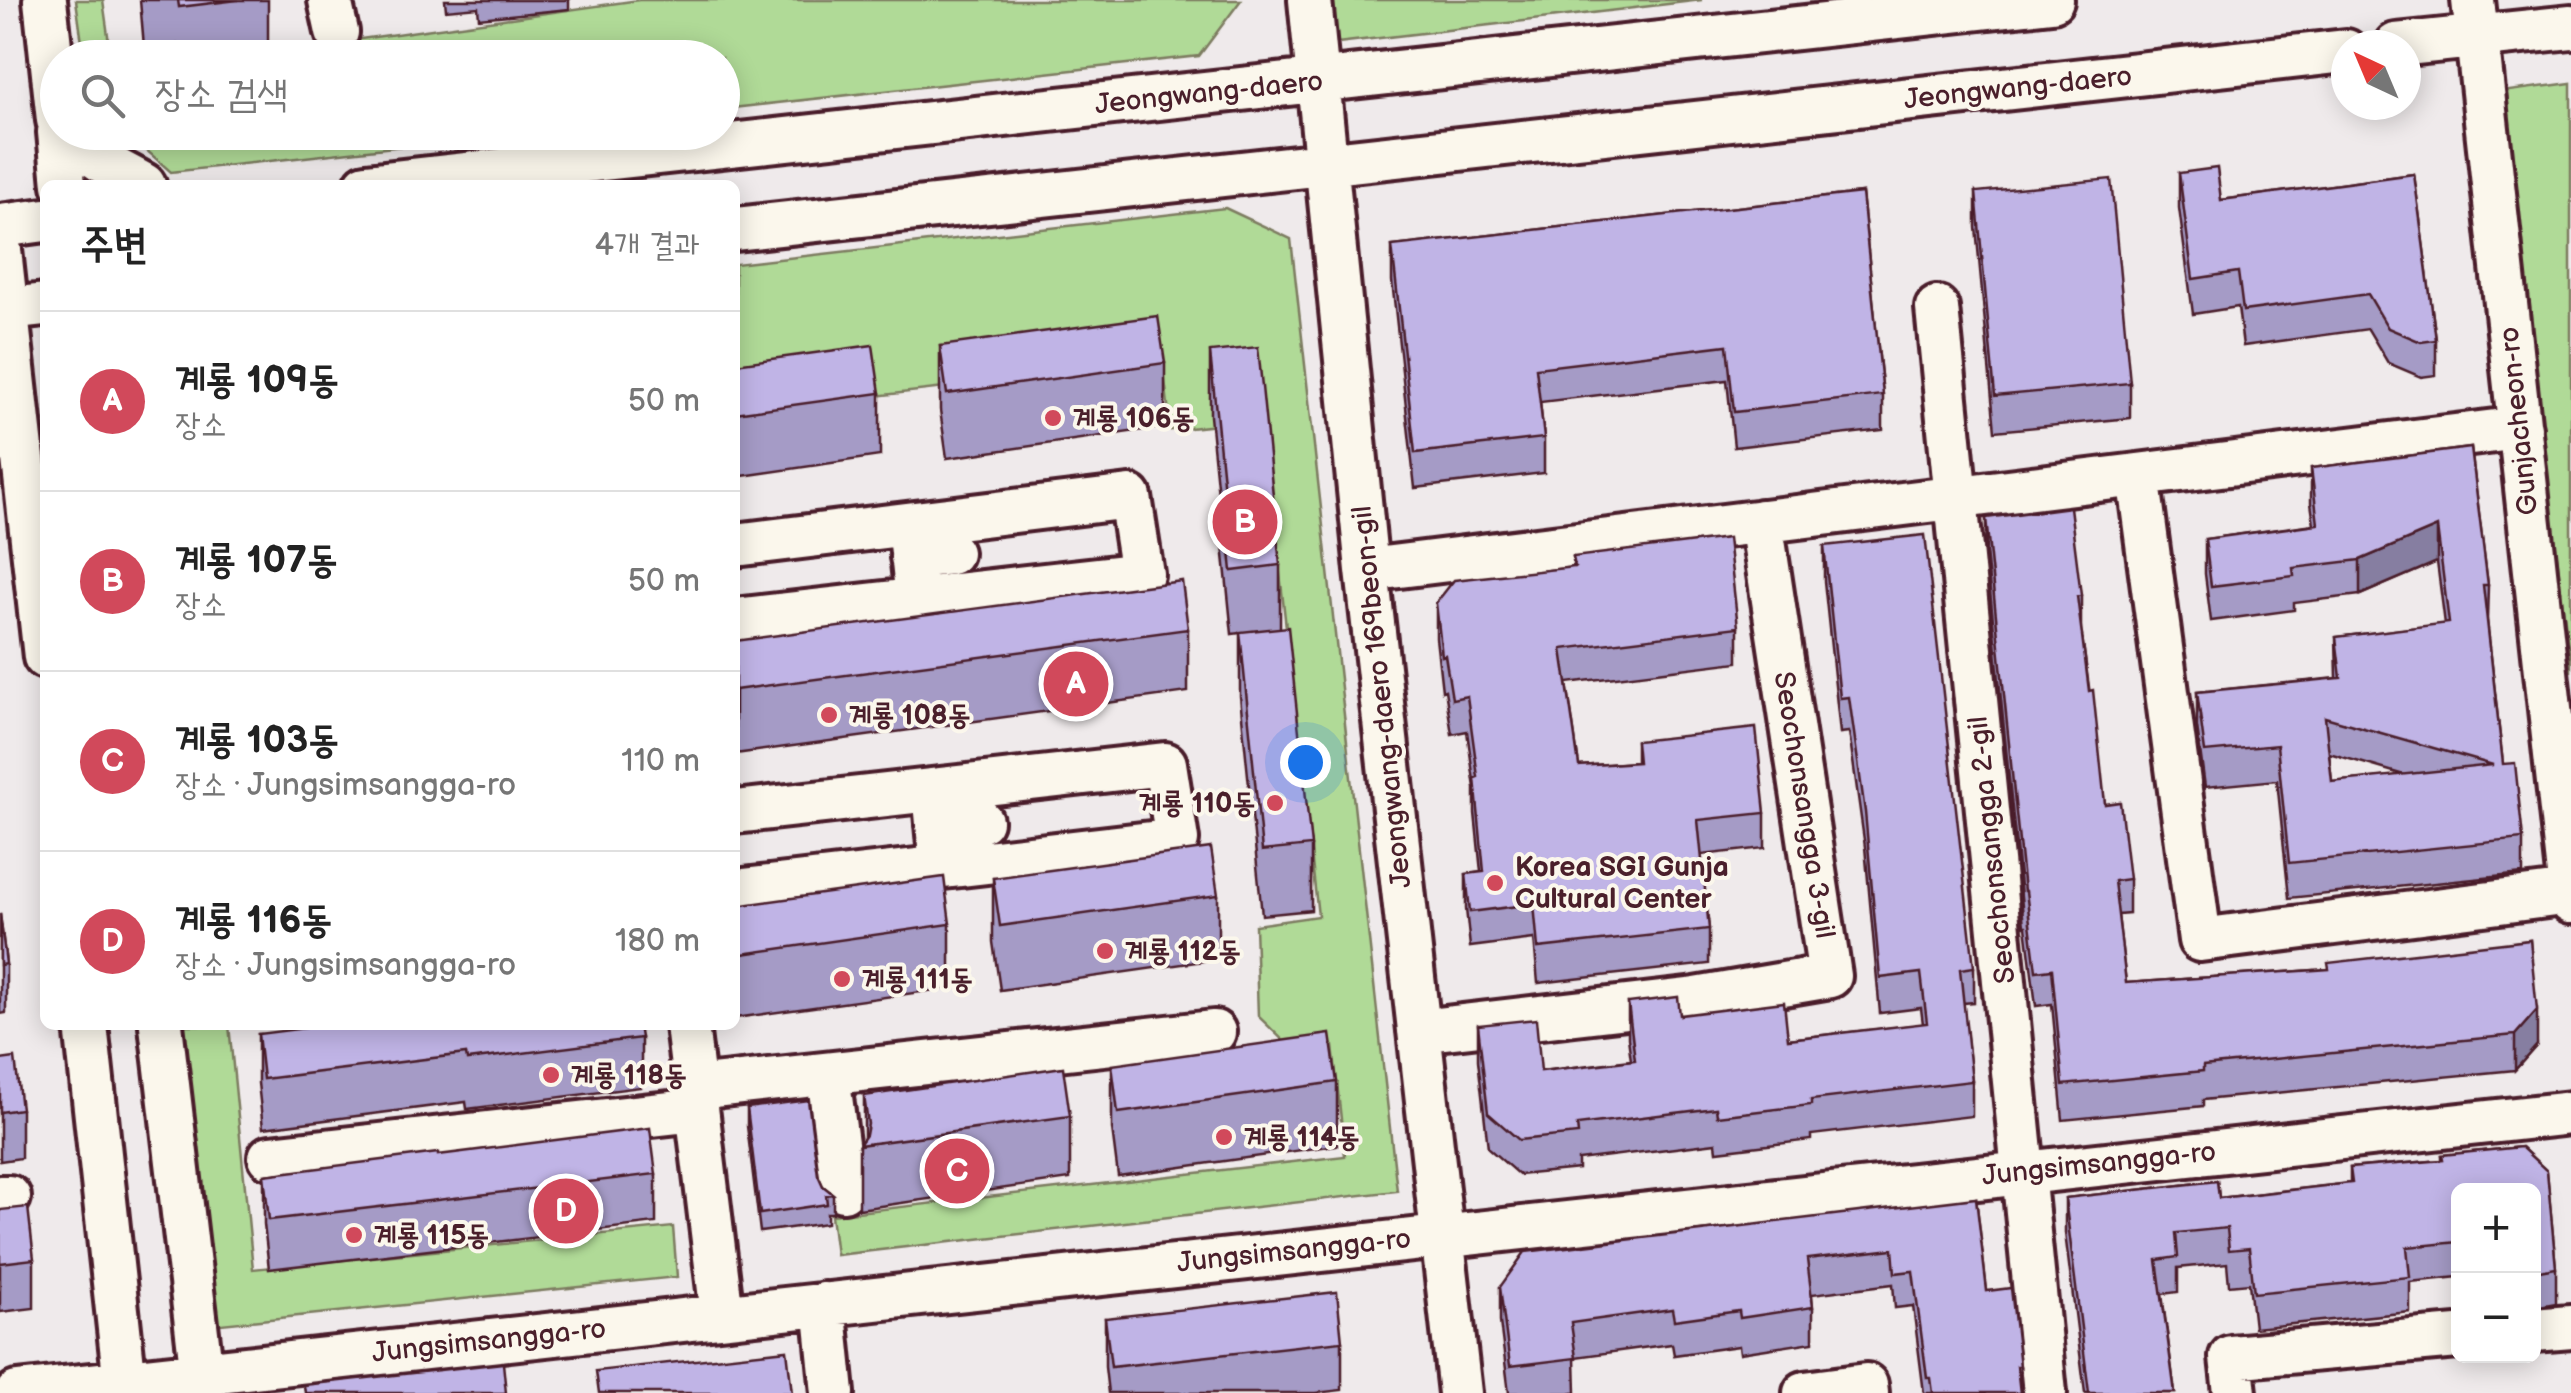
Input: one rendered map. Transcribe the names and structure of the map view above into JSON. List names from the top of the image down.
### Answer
{
  "streets": {
    "street": [
      "Jeongwang-daero",
      "Gunjacheon-ro",
      "Jeongwang-daero 169beon-gil",
      "Seochonsangga 3-gil",
      "Seochonsangga 2-gil",
      "Jungsimsangga-ro"
    ]
  },
  "crossings": [
    ["Jeongwang-daero", "Jeongwang-daero 169beon-gil"],
    ["Jeongwang-daero 169beon-gil", "Seochonsangga 3-gil"],
    ["Jeongwang-daero 169beon-gil", "Jungsimsangga-ro"],
    ["Seochonsangga 2-gil", "Jungsimsangga-ro"]
  ],
  "places": [
    "계룡 106동",
    "계룡 108동",
    "계룡 110동",
    "Korea SGI Gunja Cultural Center",
    "계룡 112동",
    "계룡 111동",
    "계룡 118동",
    "계룡 114동",
    "계룡 115동"
  ],
  "north": "top left",
  "page": {
    "search": "장소 검색",
    "heading": ["주변", "4개 결과"],
    "list": [
      {
        "mark": "A",
        "name": "계룡 109동",
        "note": "장소",
        "value": "50 m"
      },
      {
        "mark": "B",
        "name": "계룡 107동",
        "note": "장소",
        "value": "50 m"
      },
      {
        "mark": "C",
        "name": "계룡 103동",
        "note": "장소 · Jungsimsangga-ro",
        "value": "110 m"
      },
      {
        "mark": "D",
        "name": "계룡 116동",
        "note": "장소 · Jungsimsangga-ro",
        "value": "180 m"
      }
    ],
    "pins": [
      "B",
      "A",
      "C",
      "D"
    ],
    "map_buttons": ["+", "−"]
  }
}
